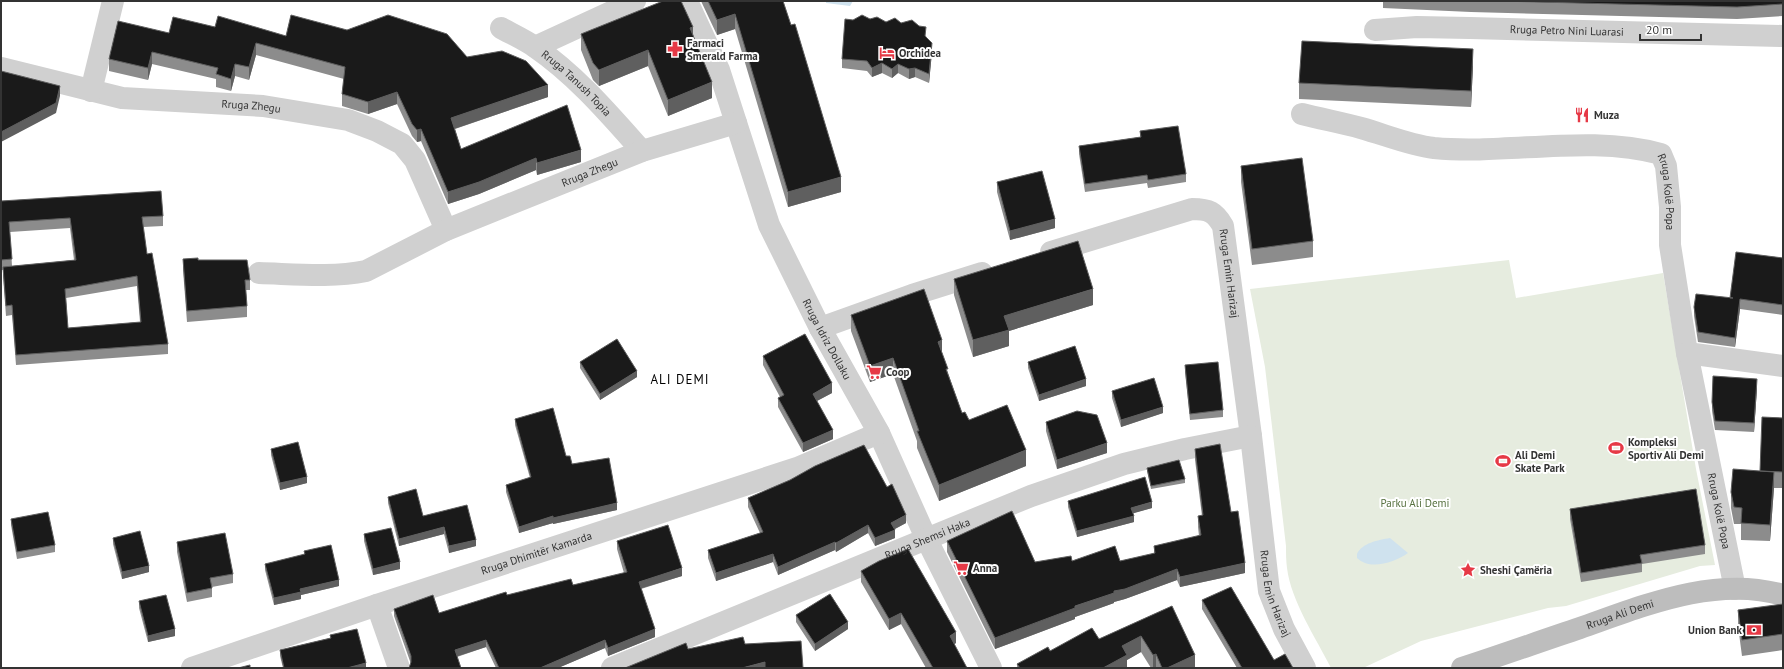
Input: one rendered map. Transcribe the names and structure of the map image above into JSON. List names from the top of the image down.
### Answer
{
  "streets": {
    "main road": ["Rruga Ali Demi"],
    "street": [
      "Rruga Petro Nini Luarasi",
      "Rruga Tanush Topia",
      "Rruga Zhegu",
      "Rruga Kolë Popa",
      "Rruga Emin Harizaj",
      "Rruga Idriz Dollaku",
      "Rruga Shemsi Haka",
      "Rruga Dhimitër Kamarda"
    ]
  },
  "crossings": [
    ["Rruga Tanush Topia", "Rruga Zhegu"],
    ["Rruga Zhegu", "Rruga Idriz Dollaku"],
    ["Rruga Kolë Popa", "Rruga Ali Demi"],
    ["Rruga Emin Harizaj", "Rruga Shemsi Haka"],
    ["Rruga Idriz Dollaku", "Rruga Shemsi Haka"],
    ["Rruga Idriz Dollaku", "Rruga Dhimitër Kamarda"]
  ],
  "districts": ["ALI DEMI"],
  "parks": ["Parku Ali Demi"],
  "places": {
    "pharmacy": ["Farmaci Smerald Farma"],
    "hotel": ["Orchidea"],
    "restaurant": ["Muza"],
    "supermarket": ["Coop", "Anna"],
    "sports": ["Kompleksi Sportiv Ali Demi", "Ali Demi Skate Park"],
    "place": ["Sheshi Çamëria"],
    "bank": ["Union Bank"]
  },
  "scale_bar": "20 m"
}
